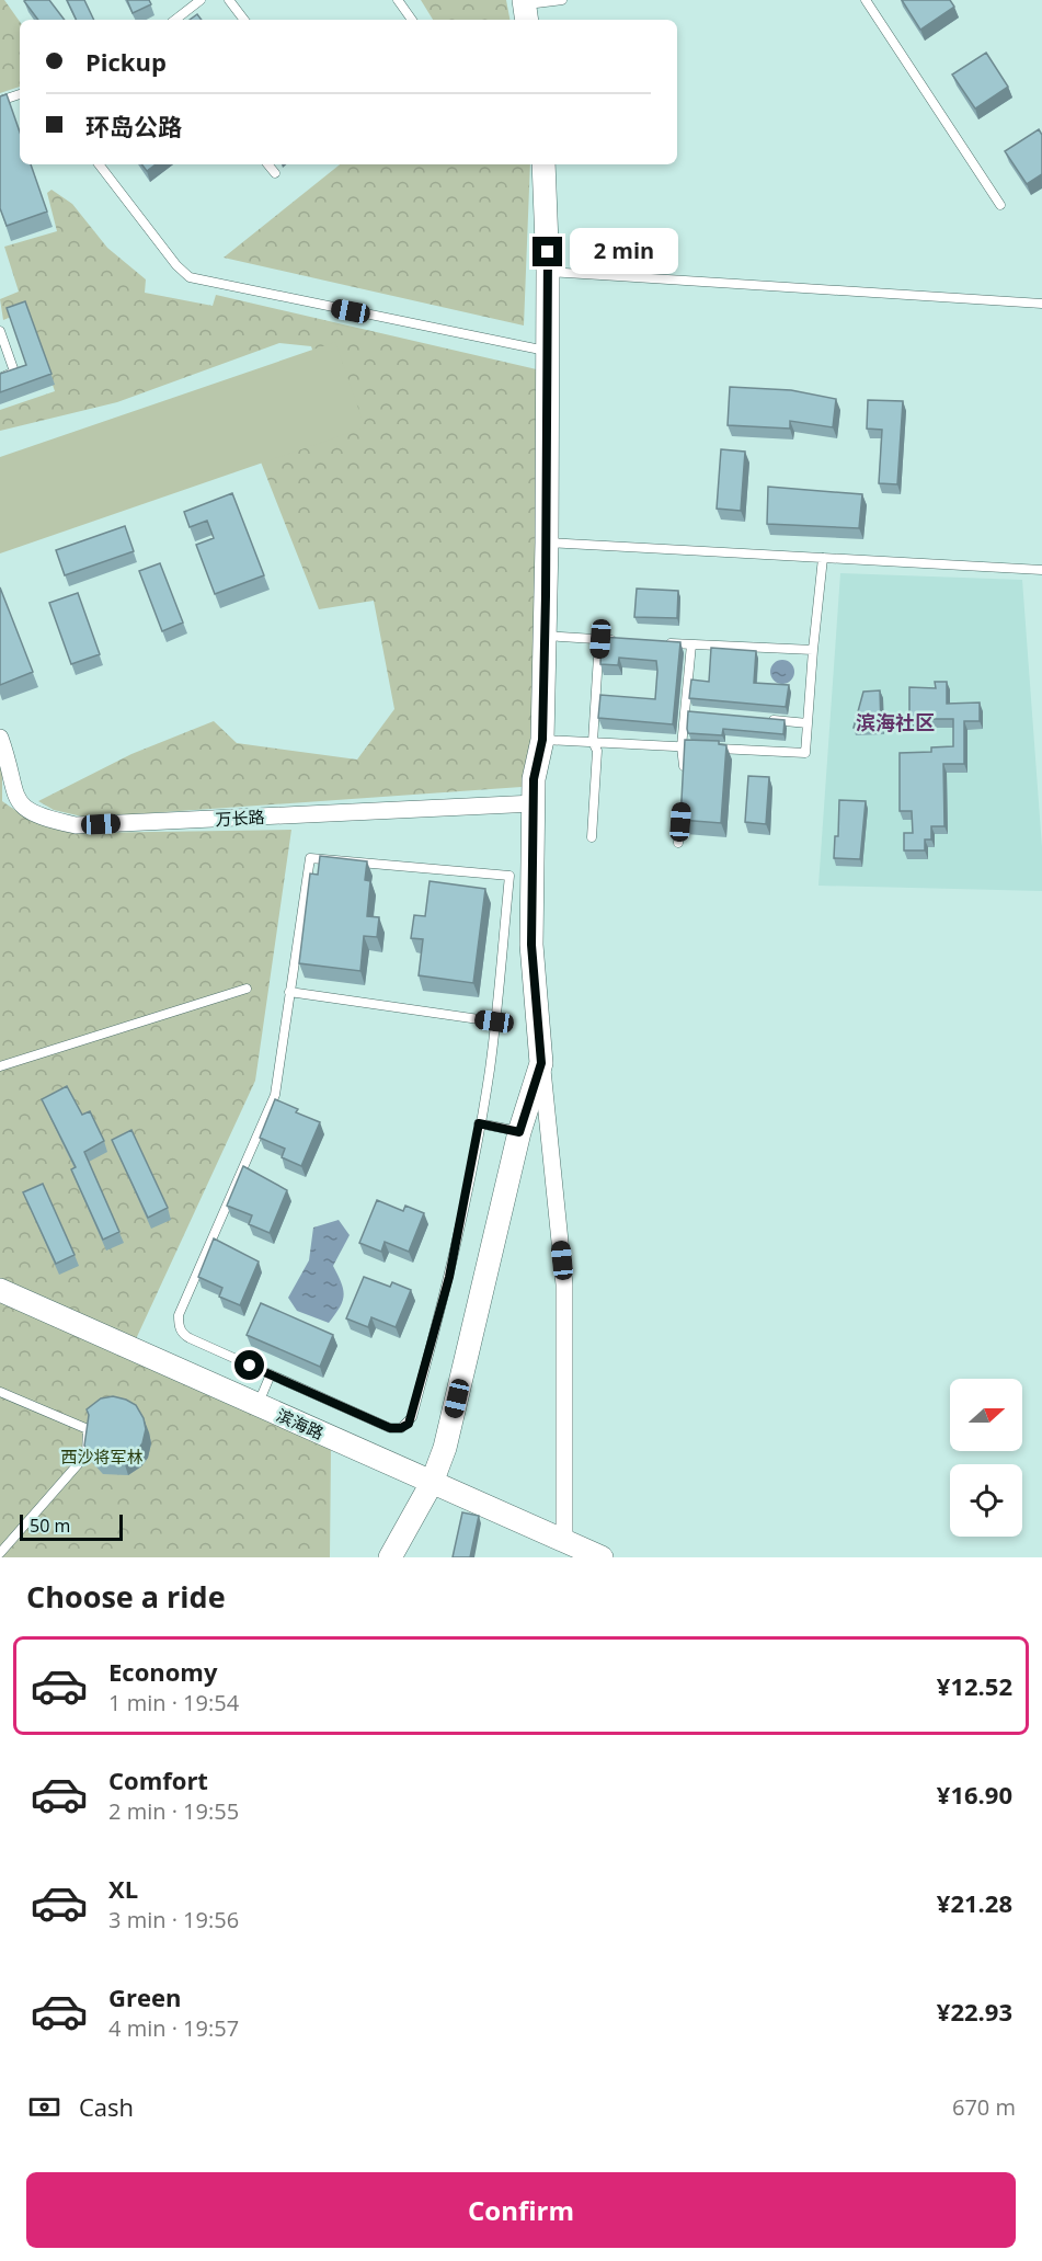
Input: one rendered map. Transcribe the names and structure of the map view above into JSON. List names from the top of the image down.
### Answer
{
  "streets": {
    "street": ["万长路", "滨海路"]
  },
  "districts": ["滨海社区"],
  "parks": ["西沙将军林"],
  "scale_bar": "50 m",
  "north": "right",
  "page": {
    "banner": ["Pickup", "环岛公路"],
    "bubble": "2 min",
    "scale": "50 m",
    "heading": "Choose a ride",
    "list": [
      {
        "name": "Economy",
        "note": "1 min · 19:54",
        "value": "¥12.52"
      },
      {
        "name": "Comfort",
        "note": "2 min · 19:55",
        "value": "¥16.90"
      },
      {
        "name": "XL",
        "note": "3 min · 19:56",
        "value": "¥21.28"
      },
      {
        "name": "Green",
        "note": "4 min · 19:57",
        "value": "¥22.93"
      }
    ],
    "pay": ["Cash", "670 m"],
    "buttons": "Confirm"
  }
}
